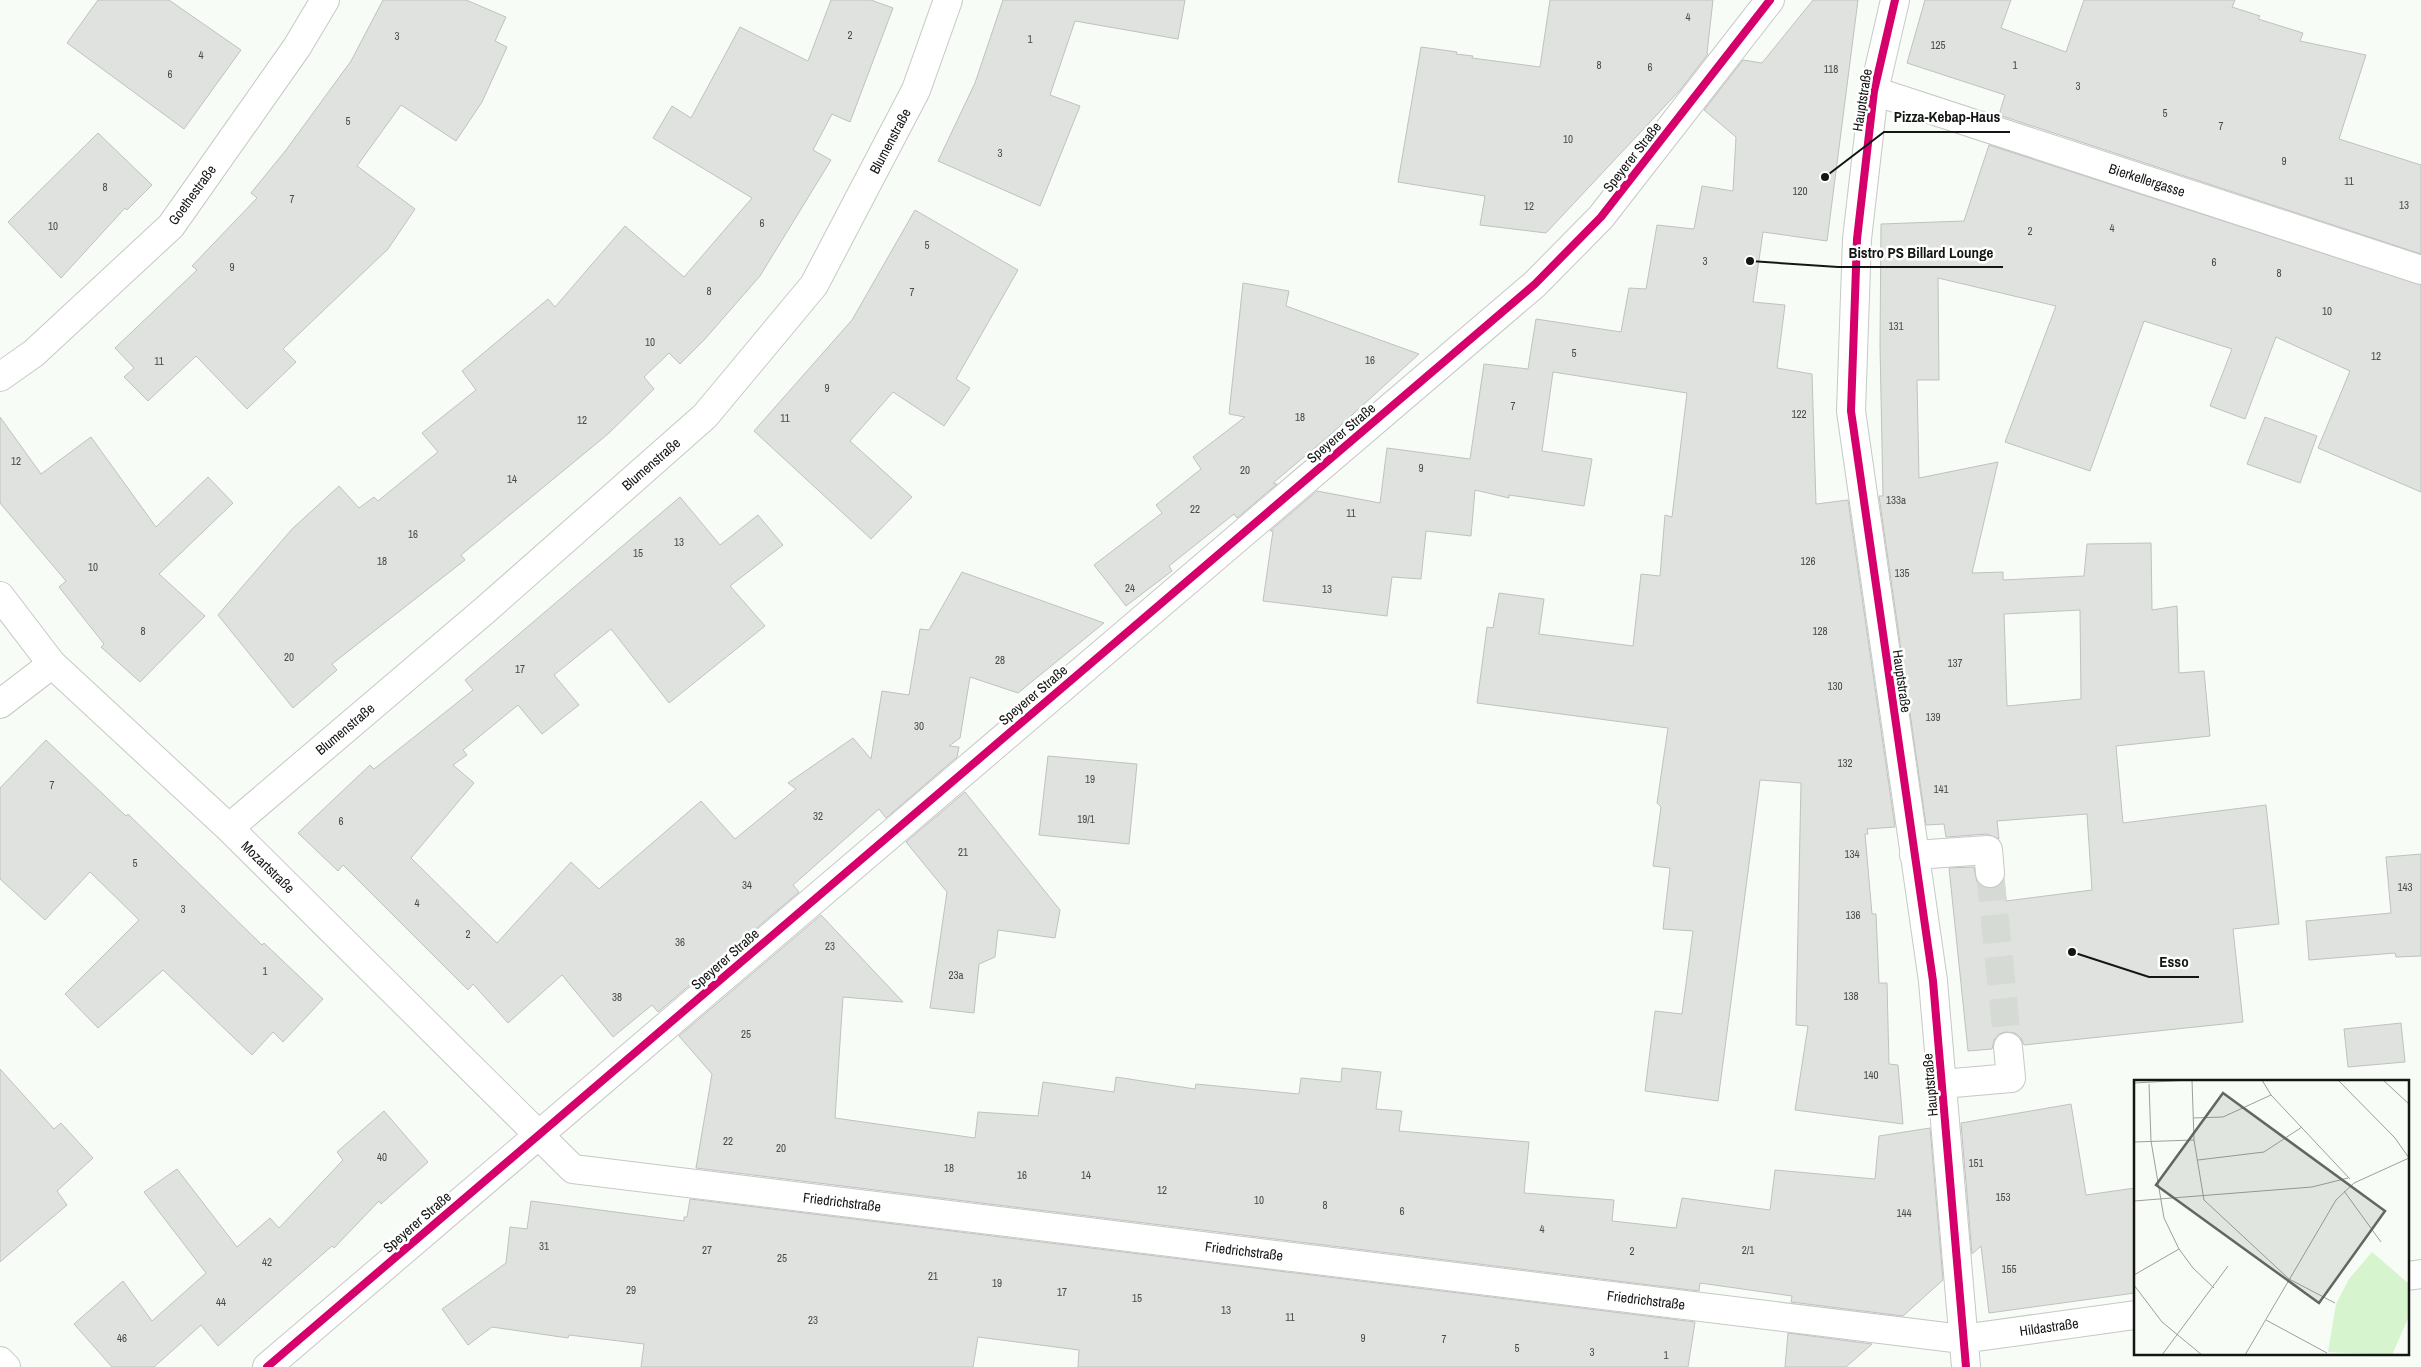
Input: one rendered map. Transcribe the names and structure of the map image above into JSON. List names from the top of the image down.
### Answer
{
  "streets": {
    "street": [
      "Hauptstraße",
      "Blumenstraße",
      "Speyerer Straße",
      "Bierkellergasse",
      "Goethestraße",
      "Mozartstraße",
      "Friedrichstraße",
      "Hildastraße"
    ]
  },
  "crossings": [
    ["Hauptstraße", "Bierkellergasse"],
    ["Hauptstraße", "Friedrichstraße"],
    ["Hauptstraße", "Hildastraße"],
    ["Blumenstraße", "Mozartstraße"],
    ["Speyerer Straße", "Mozartstraße"],
    ["Speyerer Straße", "Friedrichstraße"],
    ["Mozartstraße", "Friedrichstraße"],
    ["Friedrichstraße", "Hildastraße"]
  ],
  "places": ["Pizza-Kebap-Haus", "Bistro PS Billard Lounge", "Esso"],
  "house_numbers": [
    "4",
    "2",
    "3",
    "1",
    "125",
    "4",
    "8",
    "1",
    "6",
    "118",
    "6",
    "3",
    "5",
    "5",
    "7",
    "10",
    "3",
    "9",
    "11",
    "8",
    "120",
    "7",
    "13",
    "12",
    "6",
    "10",
    "4",
    "2",
    "5",
    "3",
    "6",
    "9",
    "8",
    "8",
    "7",
    "10",
    "131",
    "10",
    "5",
    "12",
    "16",
    "11",
    "9",
    "7",
    "122",
    "18",
    "11",
    "12",
    "12",
    "9",
    "20",
    "14",
    "133a",
    "22",
    "11",
    "16",
    "13",
    "15",
    "18",
    "126",
    "10",
    "135",
    "24",
    "13",
    "8",
    "128",
    "20",
    "28",
    "137",
    "17",
    "130",
    "139",
    "30",
    "132",
    "19",
    "7",
    "141",
    "32",
    "19/1",
    "6",
    "21",
    "134",
    "5",
    "34",
    "143",
    "4",
    "3",
    "136",
    "2",
    "36",
    "23",
    "1",
    "23a",
    "138",
    "38",
    "25",
    "140",
    "22",
    "20",
    "40",
    "151",
    "18",
    "16",
    "14",
    "12",
    "153",
    "10",
    "8",
    "6",
    "144",
    "4",
    "31",
    "27",
    "2/1",
    "2",
    "25",
    "42",
    "155",
    "21",
    "19",
    "29",
    "17",
    "15",
    "44",
    "13",
    "11",
    "23",
    "46",
    "9",
    "7",
    "5",
    "3",
    "1"
  ]
}
